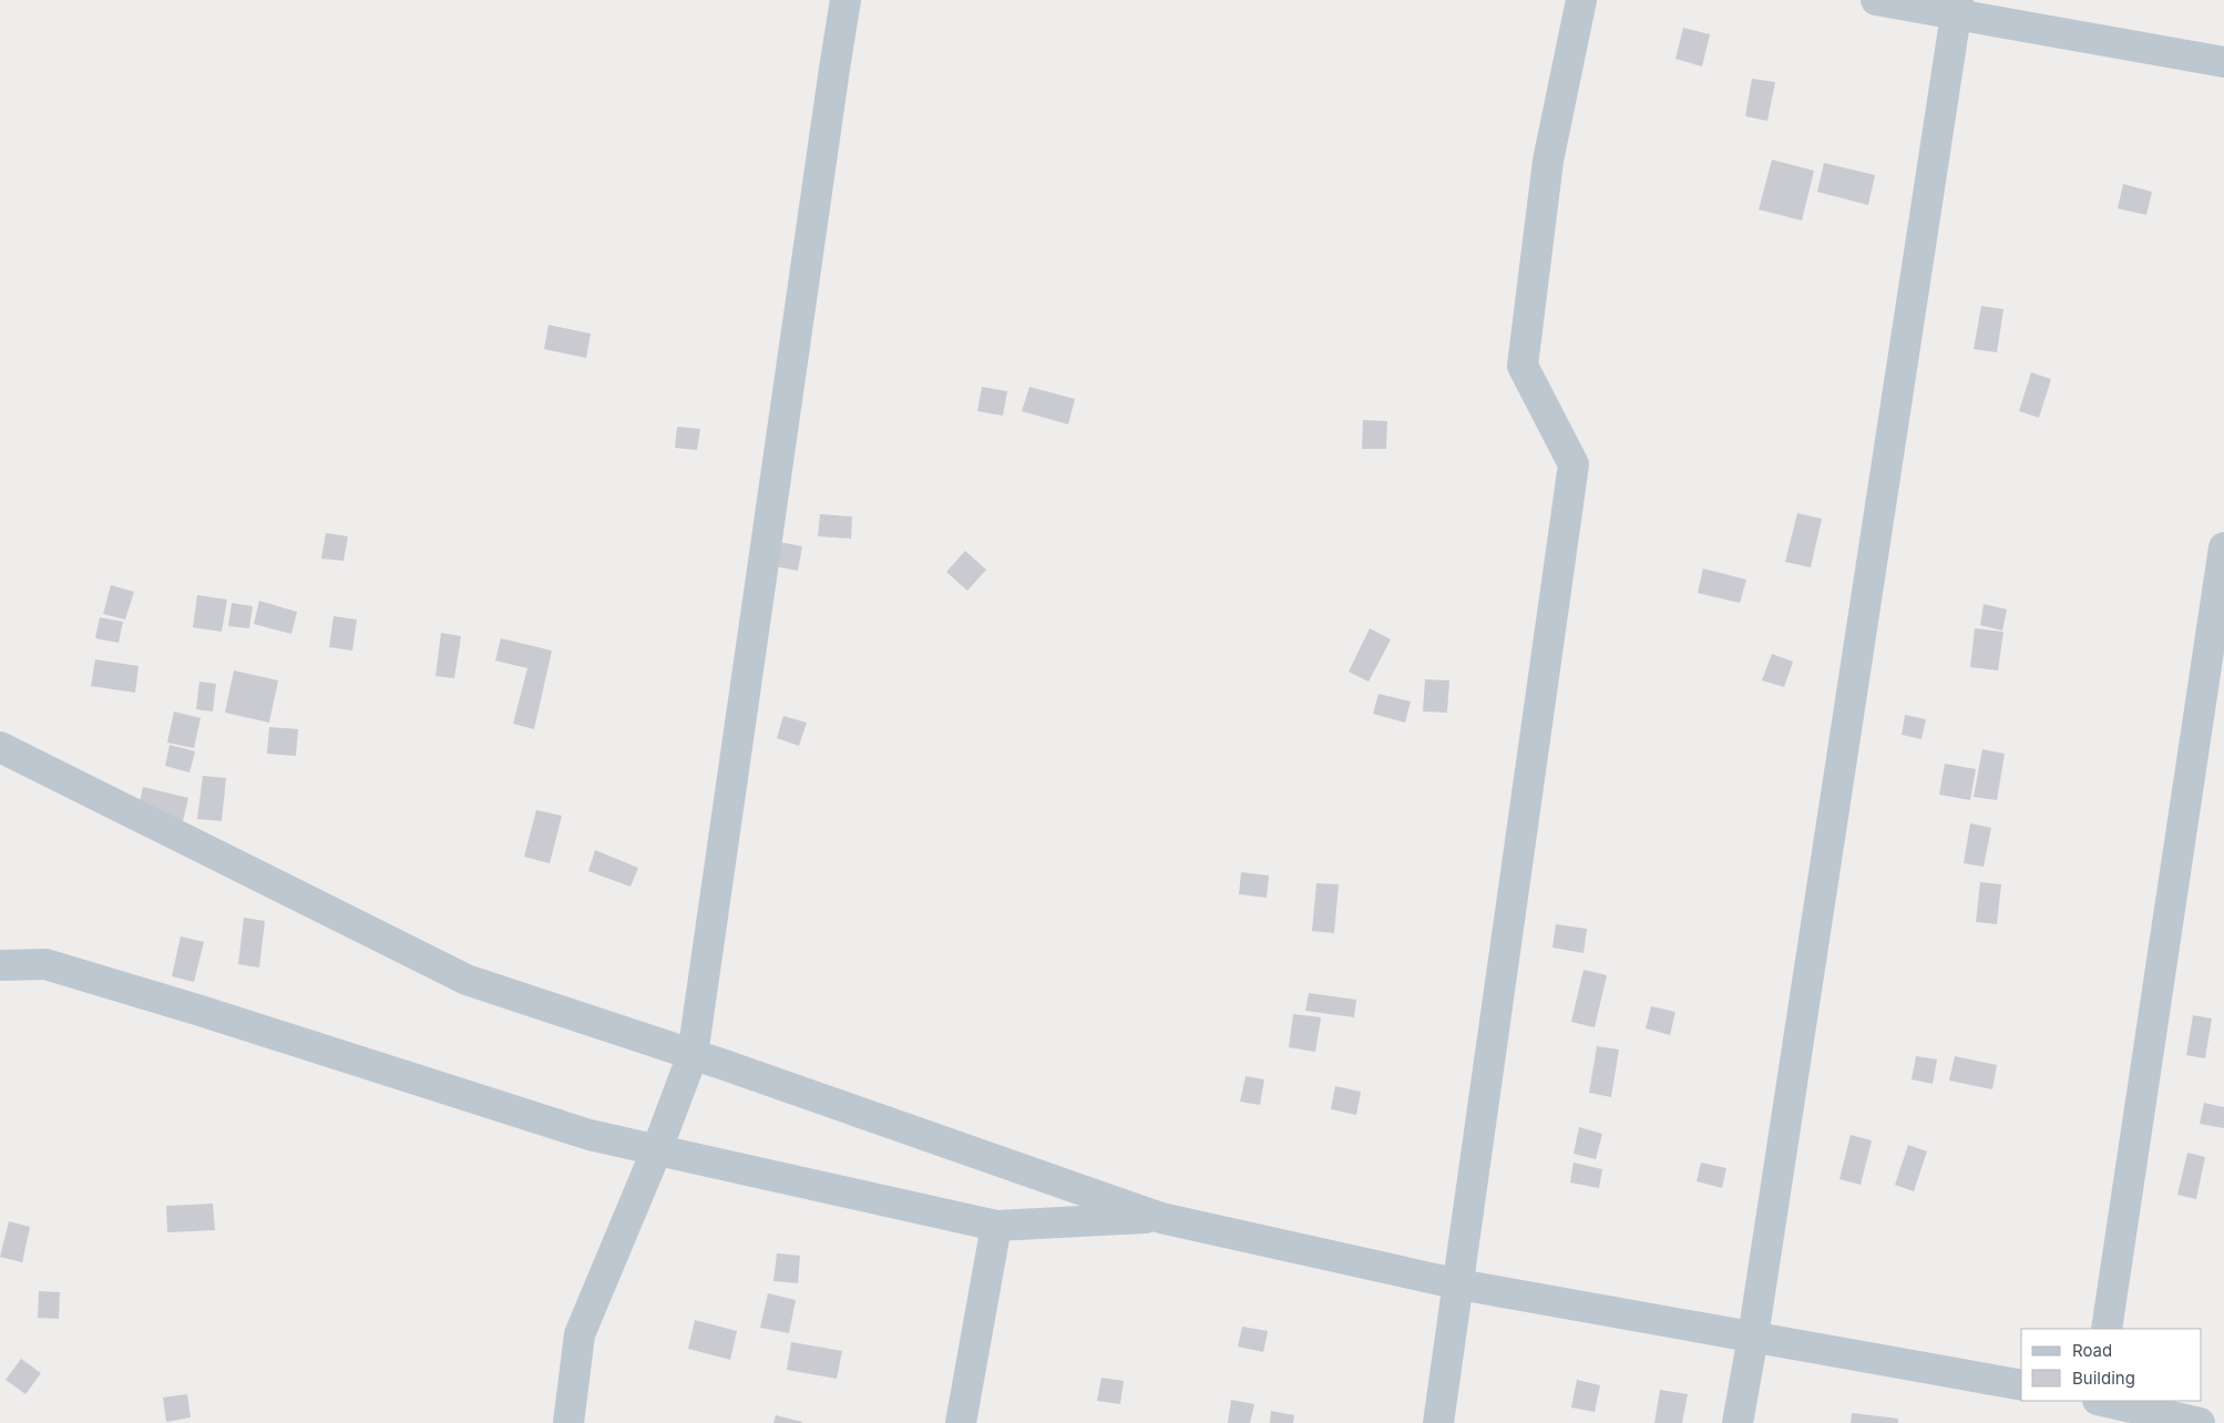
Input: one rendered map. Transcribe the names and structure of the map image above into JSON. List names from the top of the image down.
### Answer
{
  "legend": ["Road", "Building"]
}
